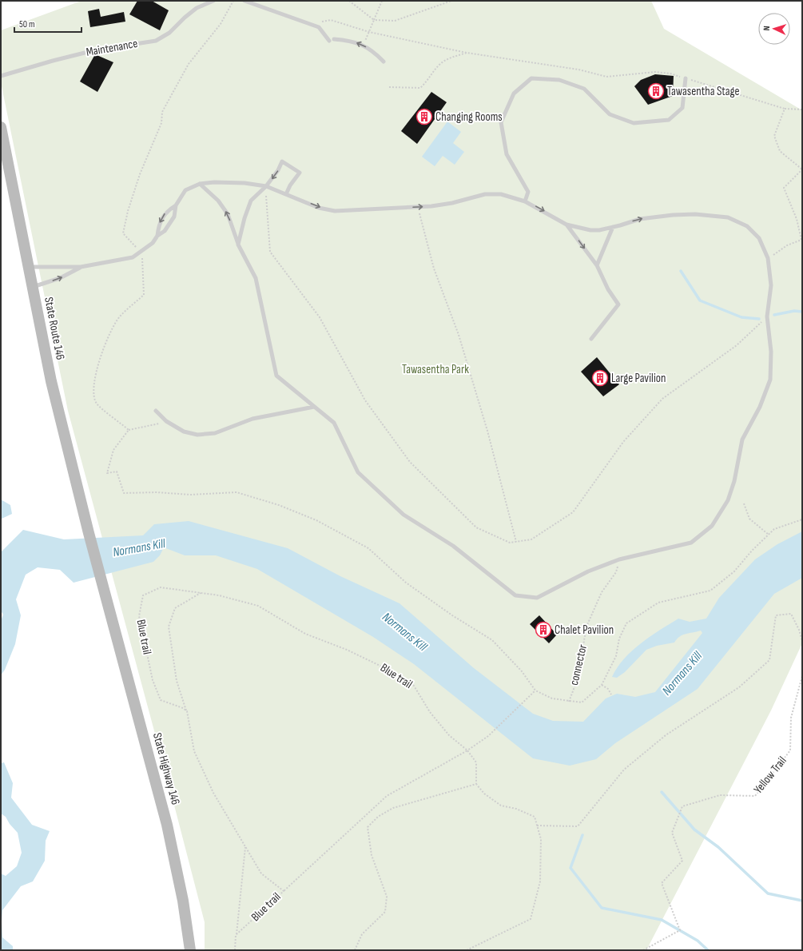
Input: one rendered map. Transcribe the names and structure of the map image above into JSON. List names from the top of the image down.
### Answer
{
  "streets": {
    "main road": ["State Route 146", "State Highway 146"],
    "lane": ["Maintenance"],
    "path": ["Blue trail", "connector", "Yellow Trail"]
  },
  "crossings": [
    ["State Route 146", "State Highway 146"]
  ],
  "water": ["Normans Kill"],
  "parks": ["Tawasentha Park"],
  "places": {
    "building": [
      "Tawasentha Stage",
      "Changing Rooms",
      "Large Pavilion",
      "Chalet Pavilion"
    ]
  },
  "scale_bar": "50 m",
  "north": "left"
}
